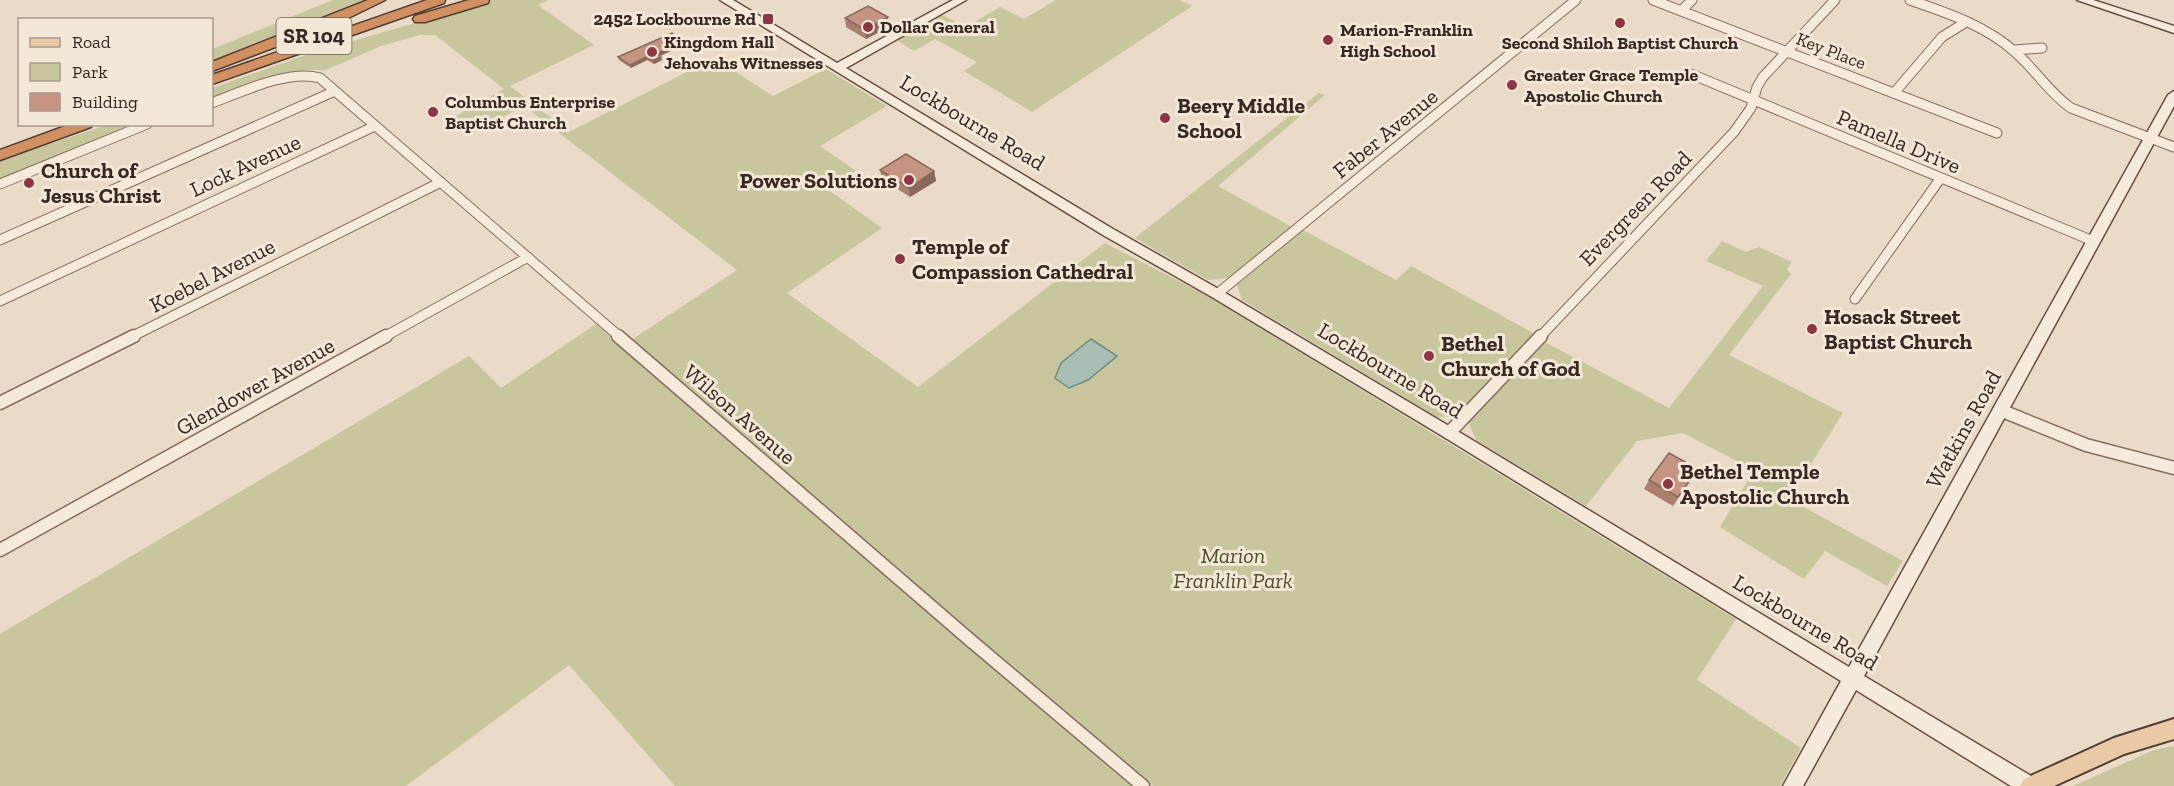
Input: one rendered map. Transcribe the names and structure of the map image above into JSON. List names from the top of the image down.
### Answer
{
  "streets": {
    "highway": ["SR 104"],
    "main road": ["Lockbourne Road", "Watkins Road"],
    "street": [
      "Key Place",
      "Faber Avenue",
      "Pamella Drive",
      "Lock Avenue",
      "Evergreen Road",
      "Koebel Avenue",
      "Glendower Avenue",
      "Wilson Avenue"
    ]
  },
  "crossings": [
    ["Key Place", "Evergreen Road"],
    ["Lockbourne Road", "Faber Avenue"],
    ["Lockbourne Road", "Evergreen Road"],
    ["Lockbourne Road", "Watkins Road"],
    ["Pamella Drive", "Evergreen Road"],
    ["Pamella Drive", "Watkins Road"],
    ["Lock Avenue", "Wilson Avenue"],
    ["Koebel Avenue", "Wilson Avenue"],
    ["Glendower Avenue", "Wilson Avenue"]
  ],
  "parks": ["Marion Franklin Park"],
  "places": {
    "transit": ["2452 Lockbourne Rd"],
    "other": [
      "Second Shiloh Baptist Church",
      "Dollar General",
      "Marion-Franklin High School",
      "Kingdom Hall Jehovahs Witnesses",
      "Greater Grace Temple Apostolic Church",
      "Columbus Enterprise Baptist Church",
      "Beery Middle School",
      "Power Solutions",
      "Church of Jesus Christ",
      "Temple of Compassion Cathedral",
      "Hosack Street Baptist Church",
      "Bethel Church of God",
      "Bethel Temple Apostolic Church"
    ]
  },
  "legend": ["Road", "Park", "Building"]
}
